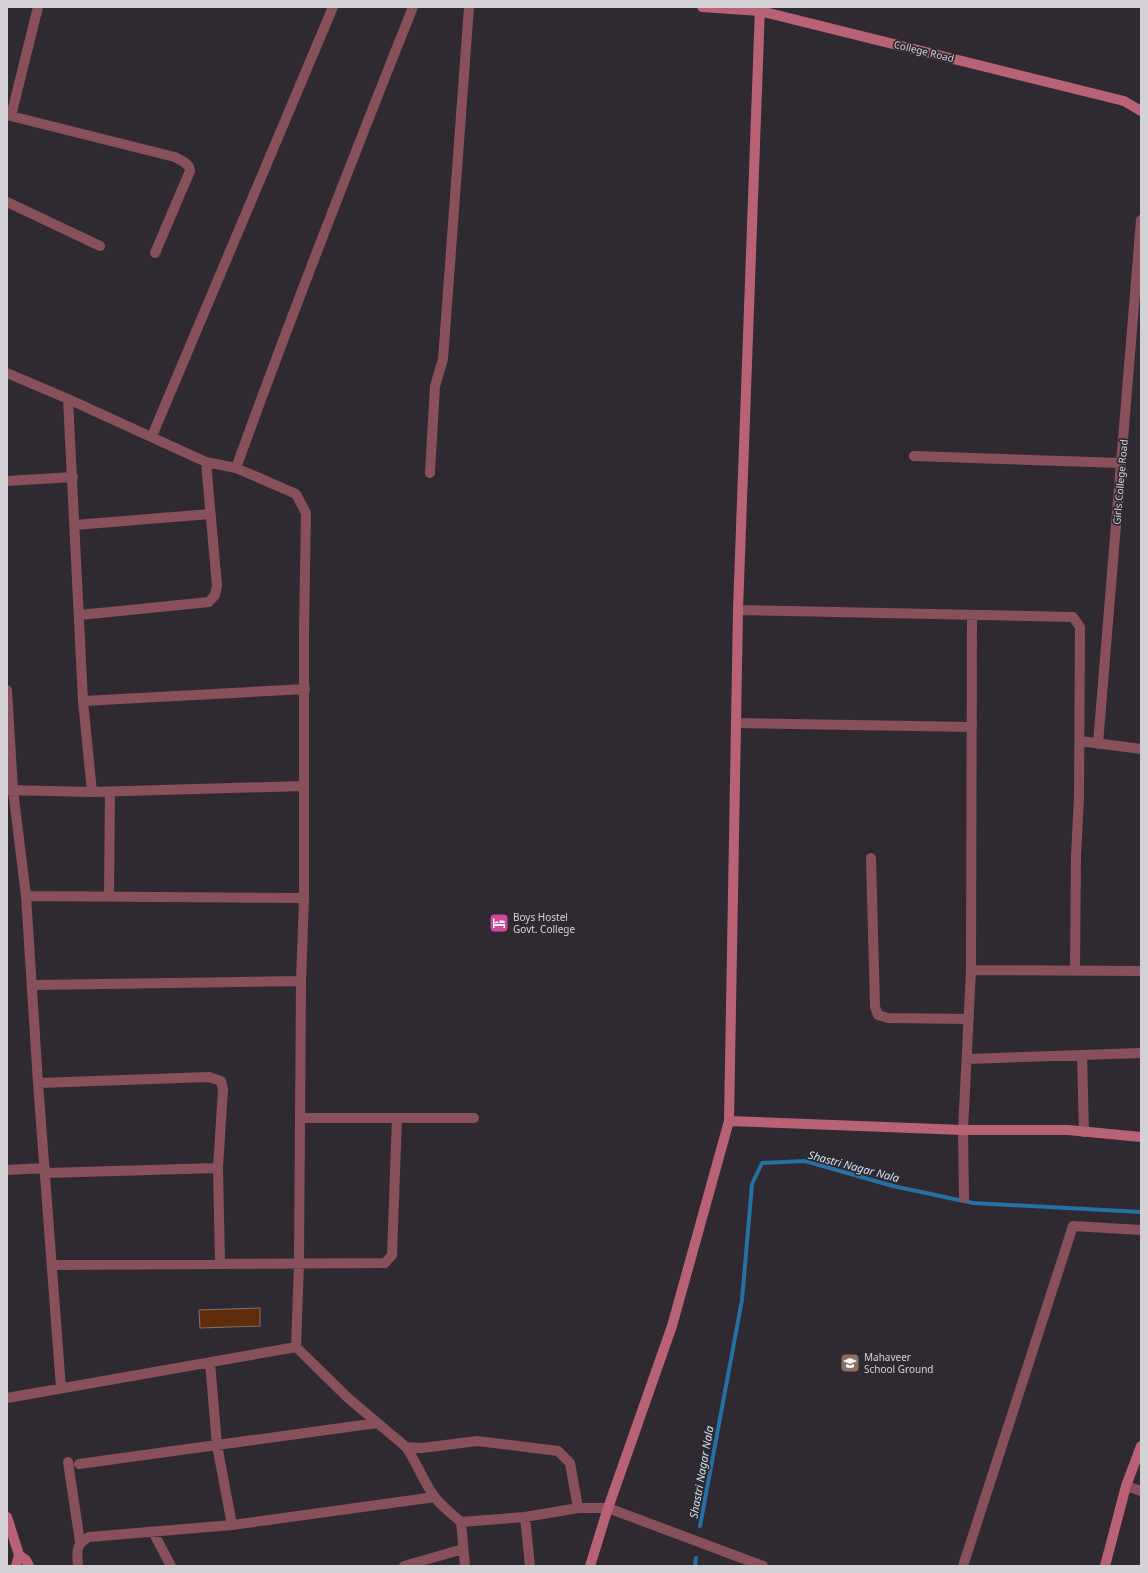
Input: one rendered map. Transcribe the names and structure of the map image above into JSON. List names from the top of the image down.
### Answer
{
  "streets": {
    "street": ["College Road", "Girls College Road"]
  },
  "water": ["Shastri Nagar Nala"],
  "places": {
    "hotel": ["Boys Hostel Govt. College"],
    "school or university": ["Mahaveer School Ground"]
  }
}
